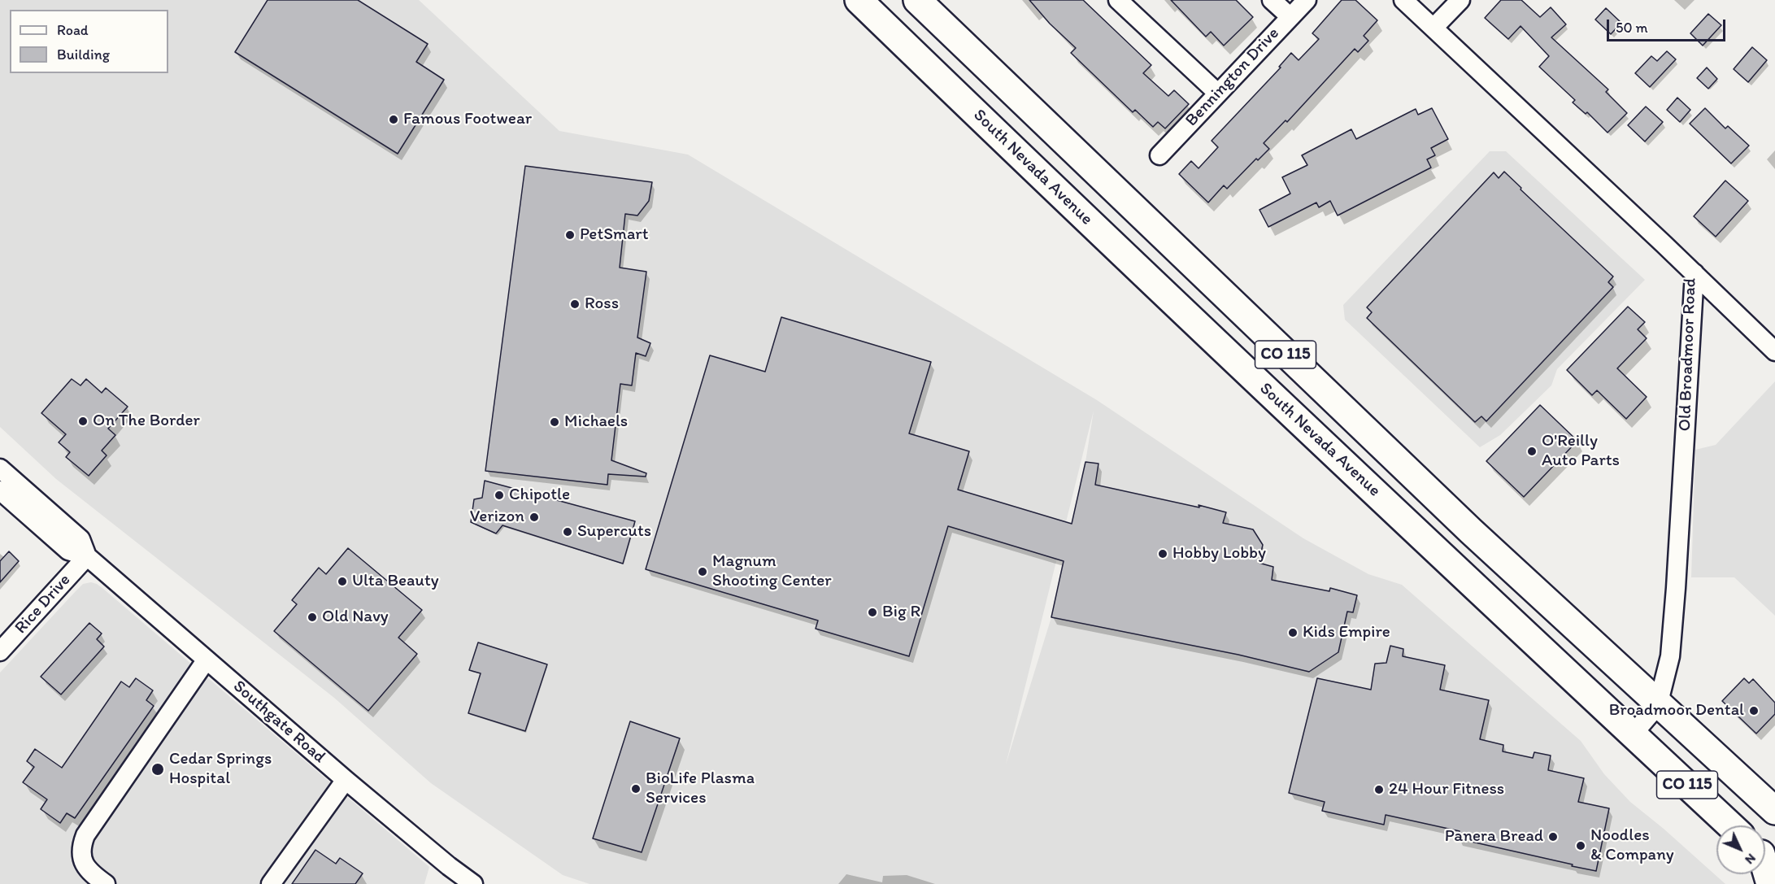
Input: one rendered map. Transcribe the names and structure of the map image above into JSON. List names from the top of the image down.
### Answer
{
  "streets": {
    "highway": ["South Nevada Avenue", "CO 115"],
    "street": [
      "Bennington Drive",
      "Old Broadmoor Road",
      "Rice Drive",
      "Southgate Road"
    ]
  },
  "crossings": [
    ["South Nevada Avenue", "Old Broadmoor Road"],
    ["CO 115", "Old Broadmoor Road"],
    ["Rice Drive", "Southgate Road"]
  ],
  "places": [
    "Famous Footwear",
    "PetSmart",
    "Ross",
    "On The Border",
    "Michaels",
    "O'Reilly Auto Parts",
    "Chipotle",
    "Verizon",
    "Supercuts",
    "Hobby Lobby",
    "Magnum Shooting Center",
    "Ulta Beauty",
    "Big R",
    "Old Navy",
    "Kids Empire",
    "Broadmoor Dental",
    "Cedar Springs Hospital",
    "BioLife Plasma Services",
    "24 Hour Fitness",
    "Panera Bread",
    "Noodles & Company"
  ],
  "legend": ["Road", "Building"],
  "scale_bar": "50 m",
  "north": "bottom right"
}
